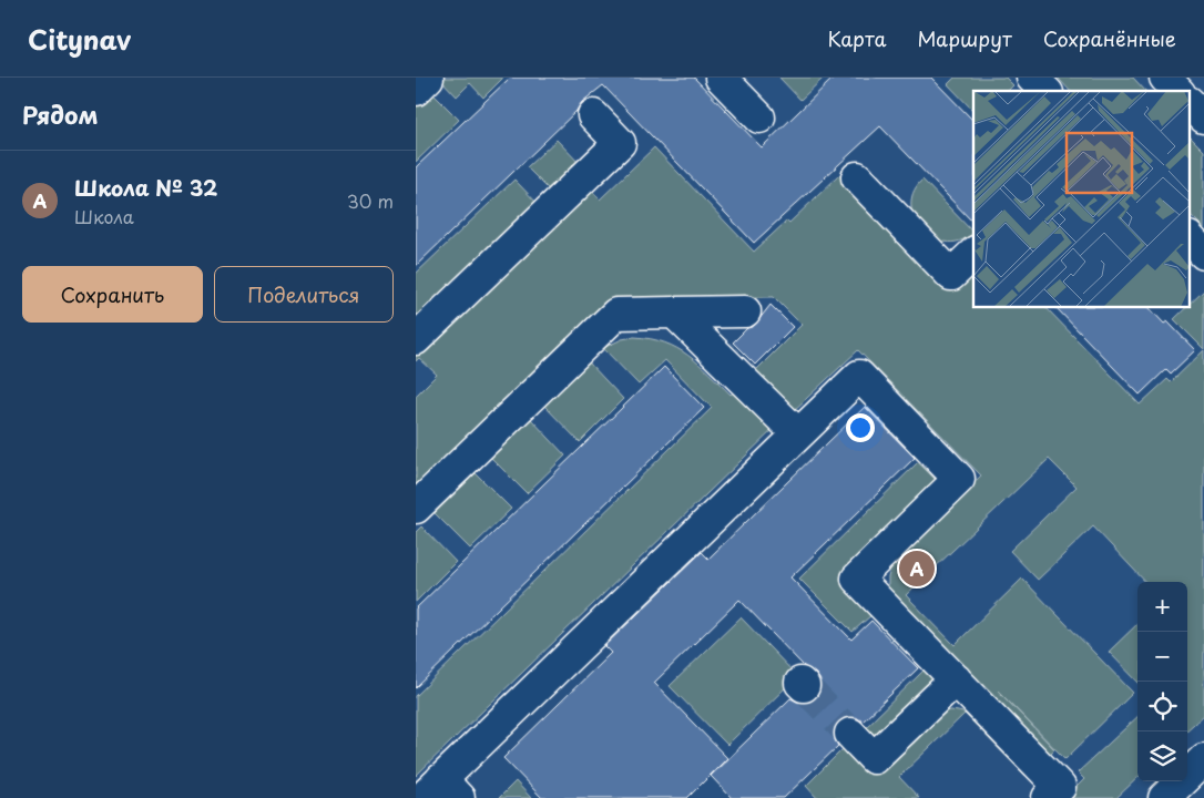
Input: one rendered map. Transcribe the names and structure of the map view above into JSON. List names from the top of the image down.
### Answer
{
  "page": {
    "header": "Citynav",
    "nav": ["Карта", "Маршрут", "Сохранённые"],
    "heading": "Рядом",
    "list": [
      {
        "mark": "A",
        "name": "Школа № 32",
        "note": "Школа",
        "value": "30 m"
      }
    ],
    "buttons": ["Сохранить", "Поделиться"],
    "pins": "A",
    "map_buttons": ["+", "−"]
  }
}
